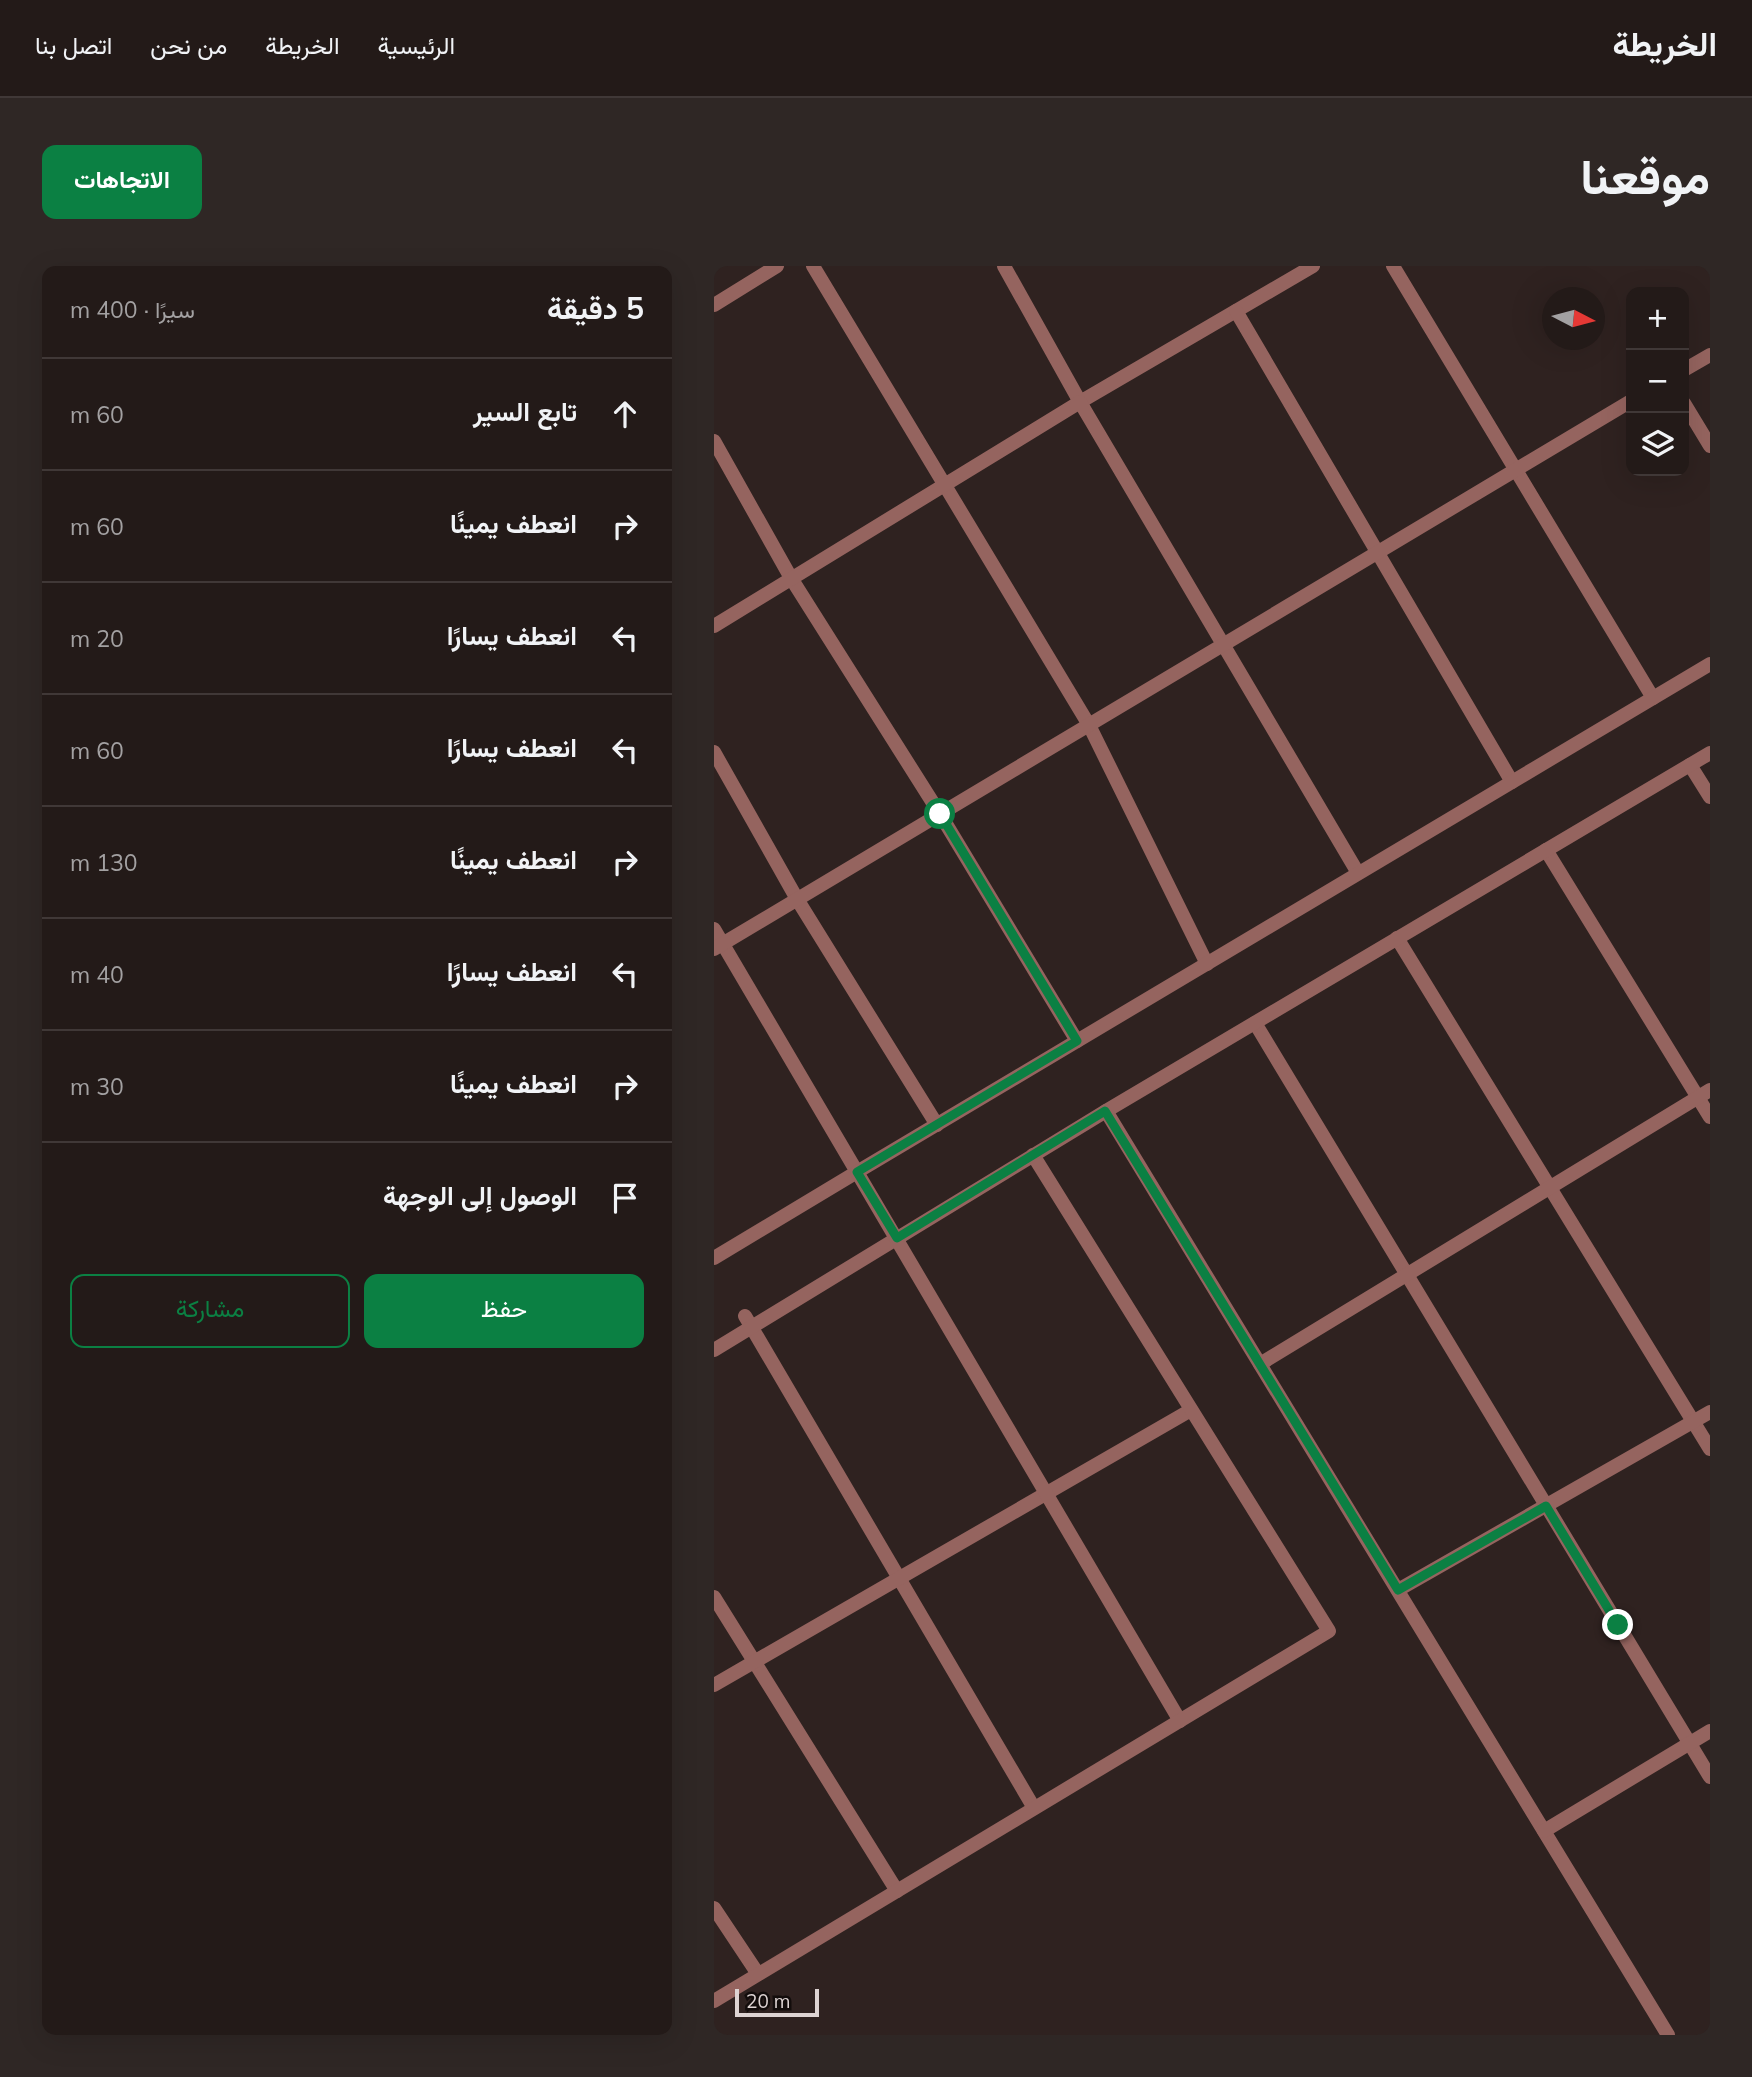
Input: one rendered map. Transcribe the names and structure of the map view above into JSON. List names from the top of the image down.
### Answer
{
  "scale_bar": "20 m",
  "north": "right",
  "page": {
    "header": "الخريطة",
    "nav": [
      "الرئيسية",
      "الخريطة",
      "من نحن",
      "اتصل بنا"
    ],
    "title": "موقعنا",
    "buttons": [
      "الاتجاهات",
      ["حفظ", "مشاركة"]
    ],
    "heading": ["5 دقيقة", "سيرًا · 400 m"],
    "map_buttons": ["+", "−"],
    "list": [
      ["تابع السير", "60 m"],
      ["انعطف يمينًا", "60 m"],
      ["انعطف يسارًا", "20 m"],
      ["انعطف يسارًا", "60 m"],
      ["انعطف يمينًا", "130 m"],
      ["انعطف يسارًا", "40 m"],
      ["انعطف يمينًا", "30 m"],
      "الوصول إلى الوجهة"
    ],
    "scale": "20 m"
  }
}
